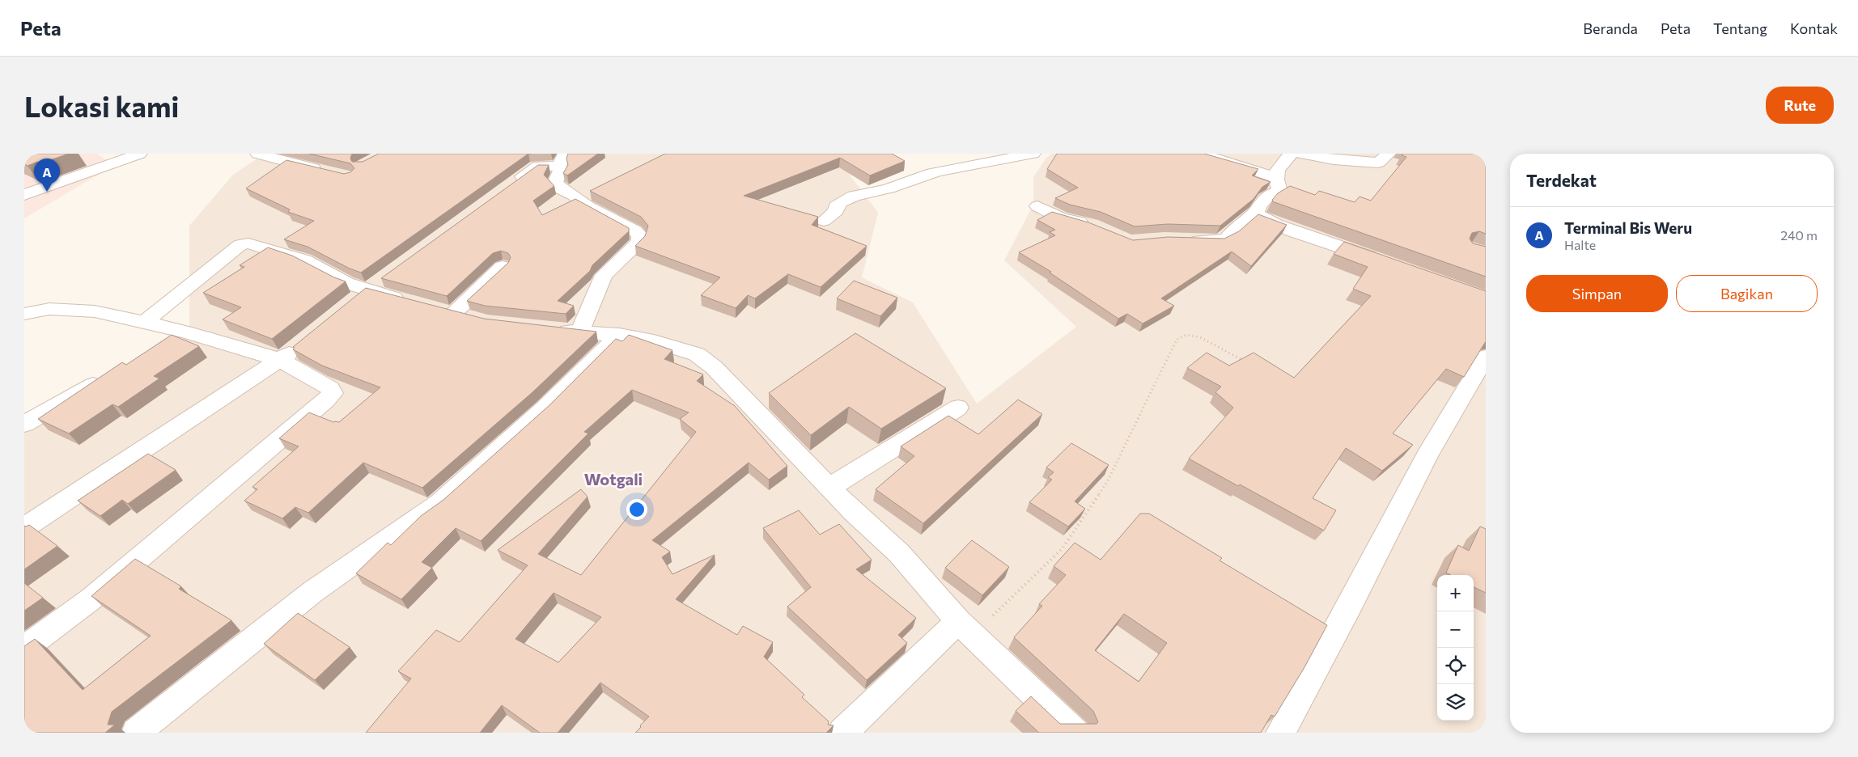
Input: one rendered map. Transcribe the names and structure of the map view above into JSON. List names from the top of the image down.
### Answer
{
  "districts": ["Wotgali"],
  "page": {
    "header": "Peta",
    "nav": [
      "Beranda",
      "Peta",
      "Tentang",
      "Kontak"
    ],
    "buttons": [
      "Rute",
      ["Simpan", "Bagikan"]
    ],
    "title": "Lokasi kami",
    "heading": "Terdekat",
    "pins": "A",
    "list": [
      {
        "mark": "A",
        "name": "Terminal Bis Weru",
        "note": "Halte",
        "value": "240 m"
      }
    ],
    "map_buttons": ["+", "−"]
  }
}
